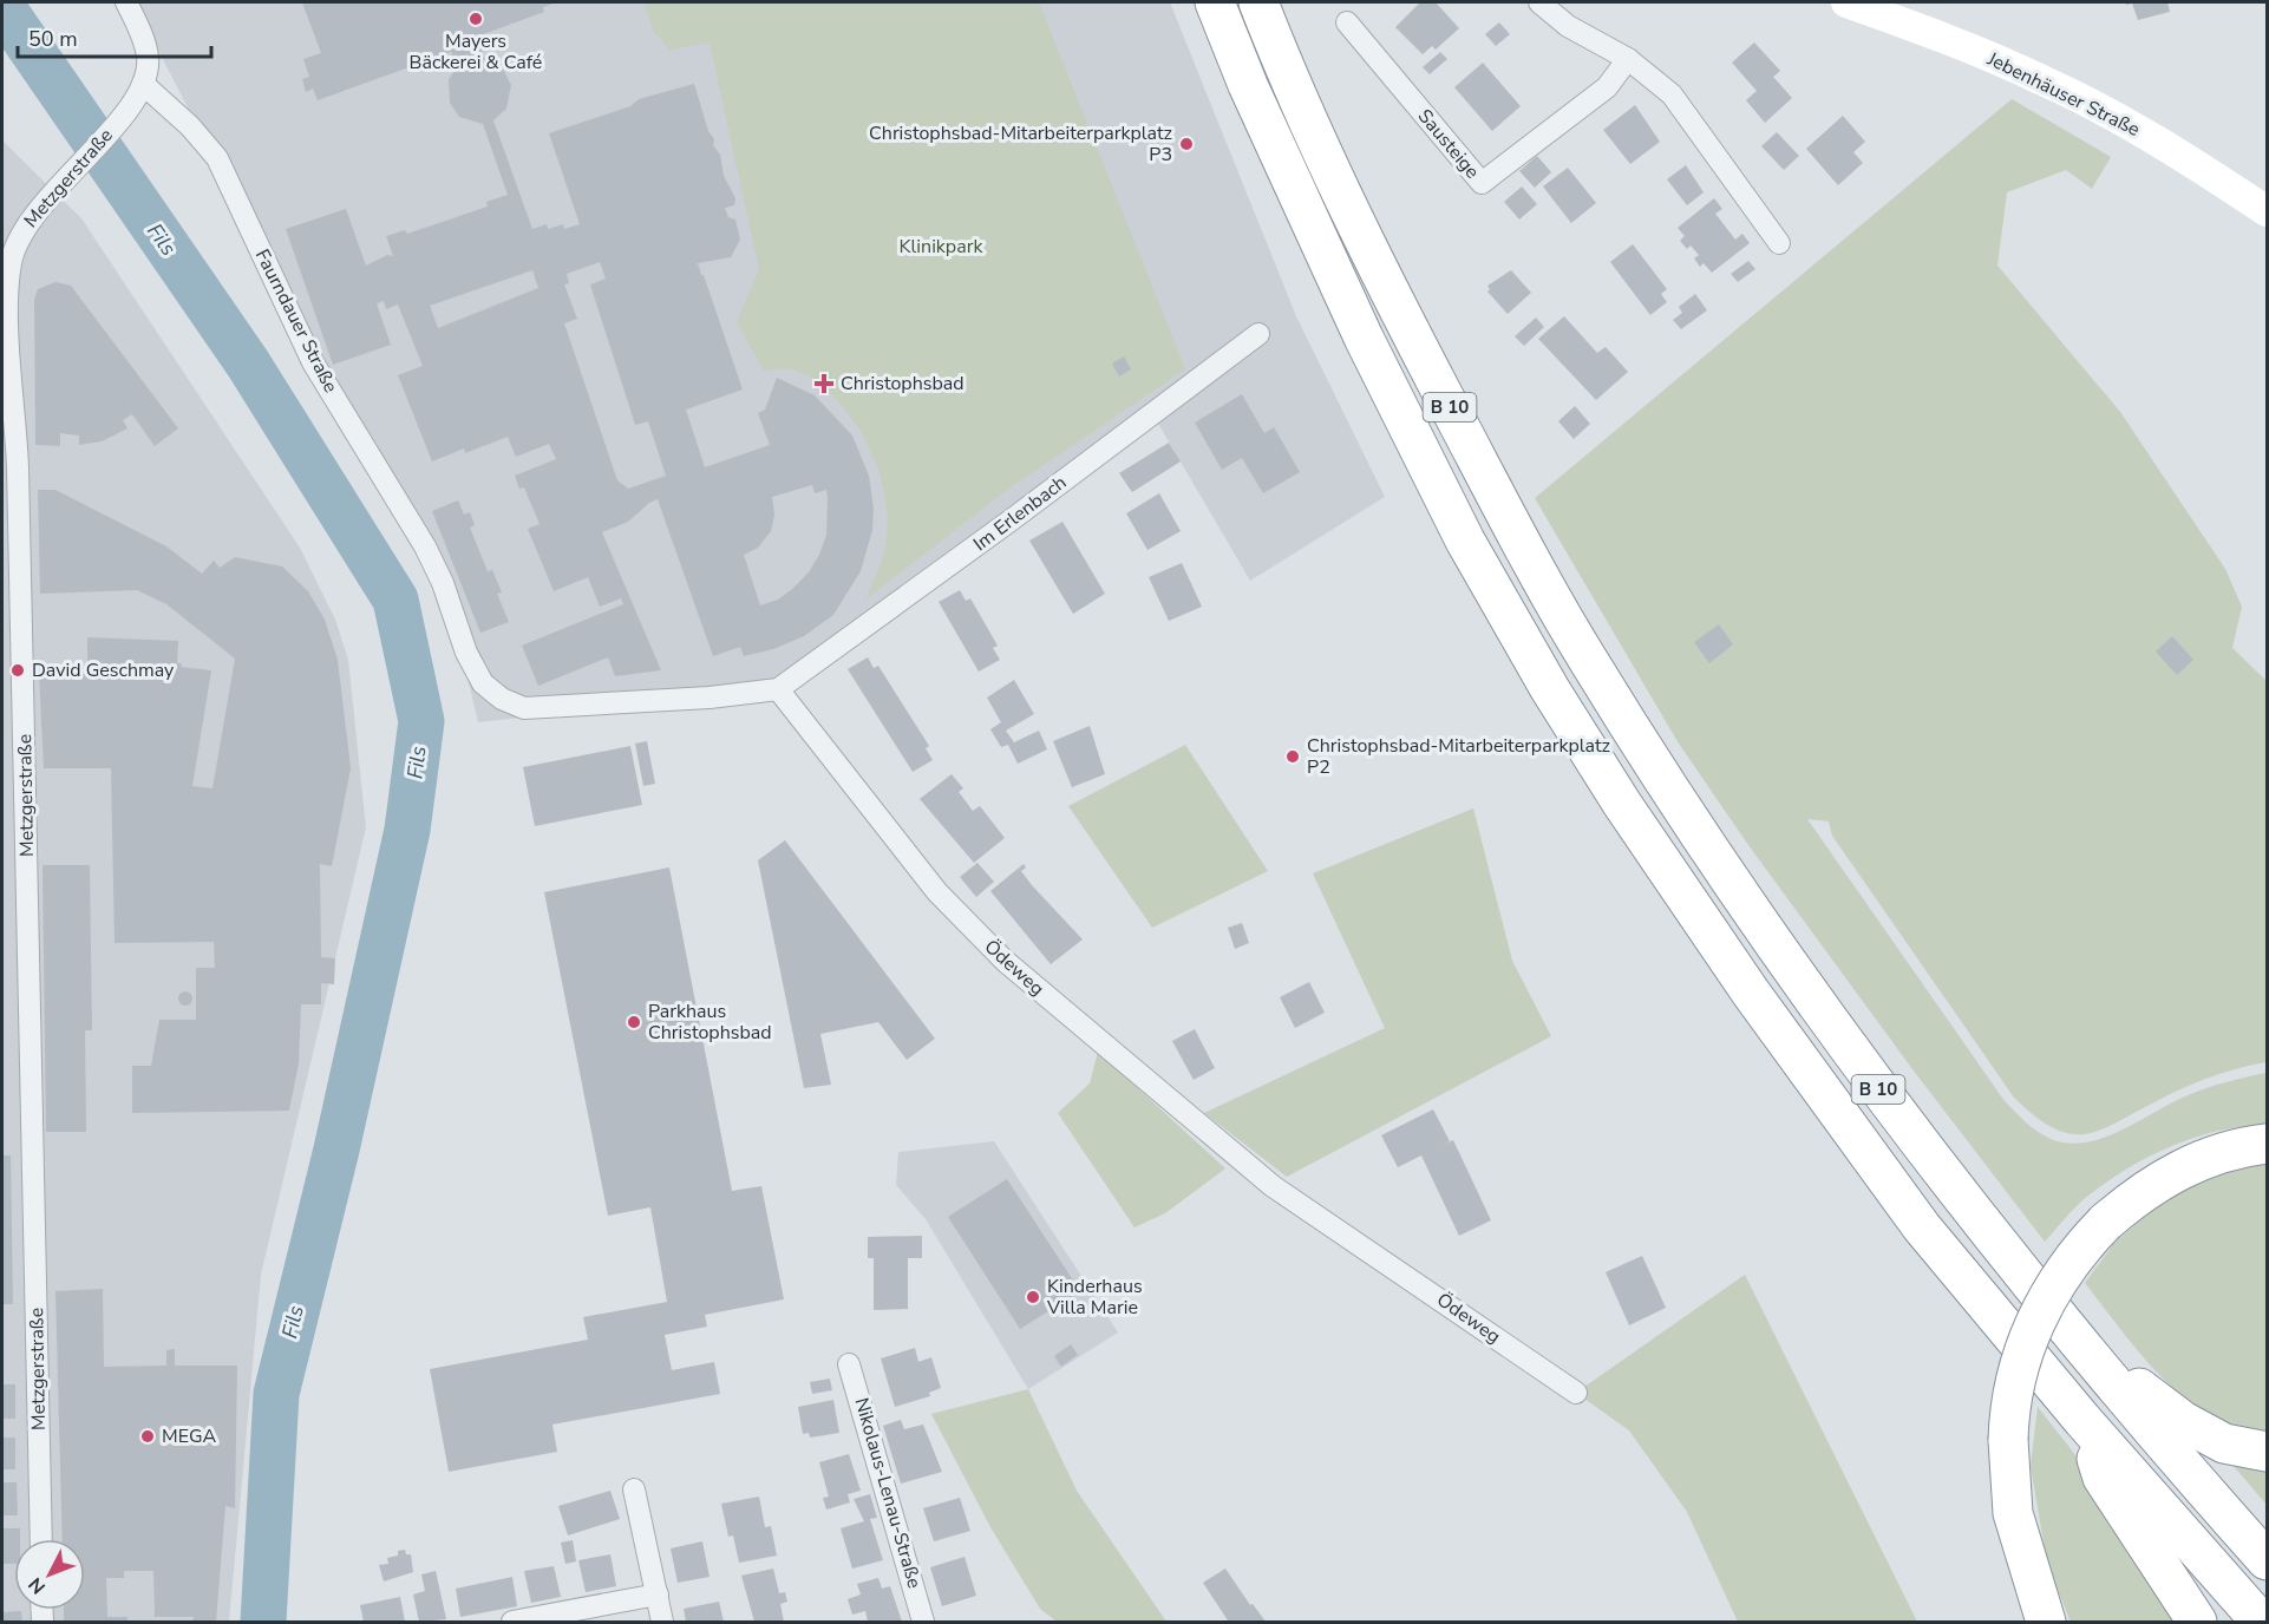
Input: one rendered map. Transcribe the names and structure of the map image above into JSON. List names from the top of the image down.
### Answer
{
  "streets": {
    "highway": ["B 10"],
    "main road": ["Jebenhäuser Straße"],
    "street": [
      "Sausteige",
      "Metzgerstraße",
      "Faurndauer Straße",
      "Im Erlenbach",
      "Ödeweg",
      "Nikolaus-Lenau-Straße"
    ]
  },
  "crossings": [
    ["Metzgerstraße", "Faurndauer Straße"],
    ["Faurndauer Straße", "Im Erlenbach"],
    ["Faurndauer Straße", "Ödeweg"],
    ["Im Erlenbach", "Ödeweg"]
  ],
  "water": ["Fils"],
  "parks": ["Klinikpark"],
  "places": {
    "other": [
      "Mayers Bäckerei & Café",
      "Christophsbad-Mitarbeiterparkplatz P3",
      "David Geschmay",
      "Christophsbad-Mitarbeiterparkplatz P2",
      "Parkhaus Christophsbad",
      "Kinderhaus Villa Marie",
      "MEGA"
    ],
    "health": ["Christophsbad"]
  },
  "scale_bar": "50 m",
  "north": "bottom left"
}
